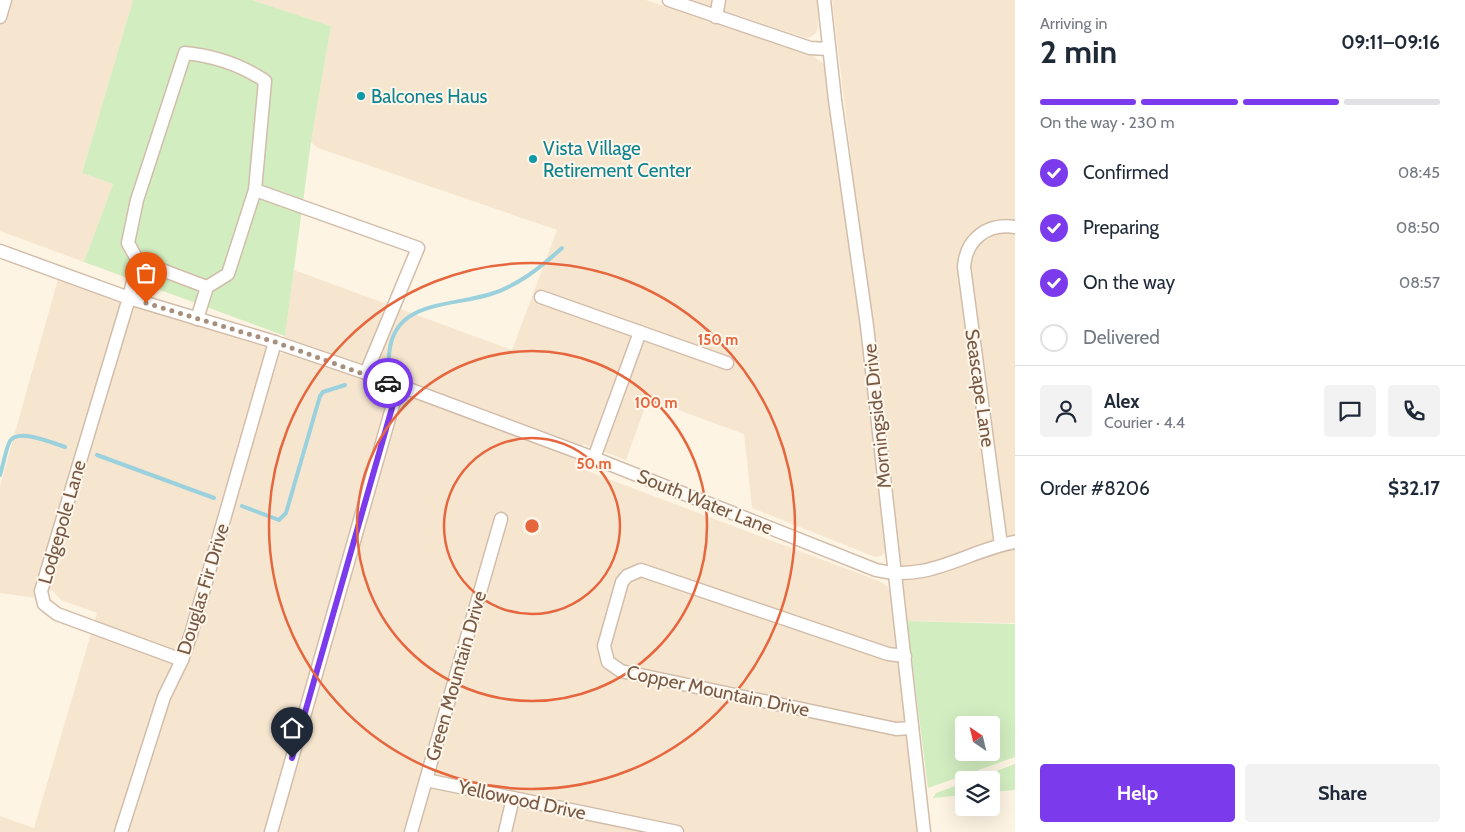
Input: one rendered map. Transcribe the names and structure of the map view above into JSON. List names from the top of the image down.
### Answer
{
  "streets": {
    "street": [
      "Seascape Lane",
      "Morningside Drive",
      "South Water Lane",
      "Lodgepole Lane",
      "Douglas Fir Drive",
      "Green Mountain Drive",
      "Copper Mountain Drive",
      "Yellowood Drive"
    ]
  },
  "crossings": [
    ["Seascape Lane", "South Water Lane"],
    ["Morningside Drive", "South Water Lane"],
    ["Morningside Drive", "Copper Mountain Drive"],
    ["South Water Lane", "Lodgepole Lane"],
    ["South Water Lane", "Douglas Fir Drive"],
    ["Lodgepole Lane", "Douglas Fir Drive"],
    ["Green Mountain Drive", "Yellowood Drive"]
  ],
  "places": ["Balcones Haus", "Vista Village Retirement Center"],
  "north": "top left",
  "page": {
    "heading": ["2 min", "Arriving in", "09:11–09:16"],
    "panel": [
      "Alex",
      "Courier · 4.4",
      "Order #8206",
      "$32.17"
    ],
    "bar": "On the way · 230 m",
    "list": [
      ["Confirmed", "08:45"],
      ["Preparing", "08:50"],
      ["On the way", "08:57"],
      "Delivered"
    ],
    "buttons": ["Help", "Share"]
  },
  "rings": ["150 m", "100 m", "50 m"]
}
